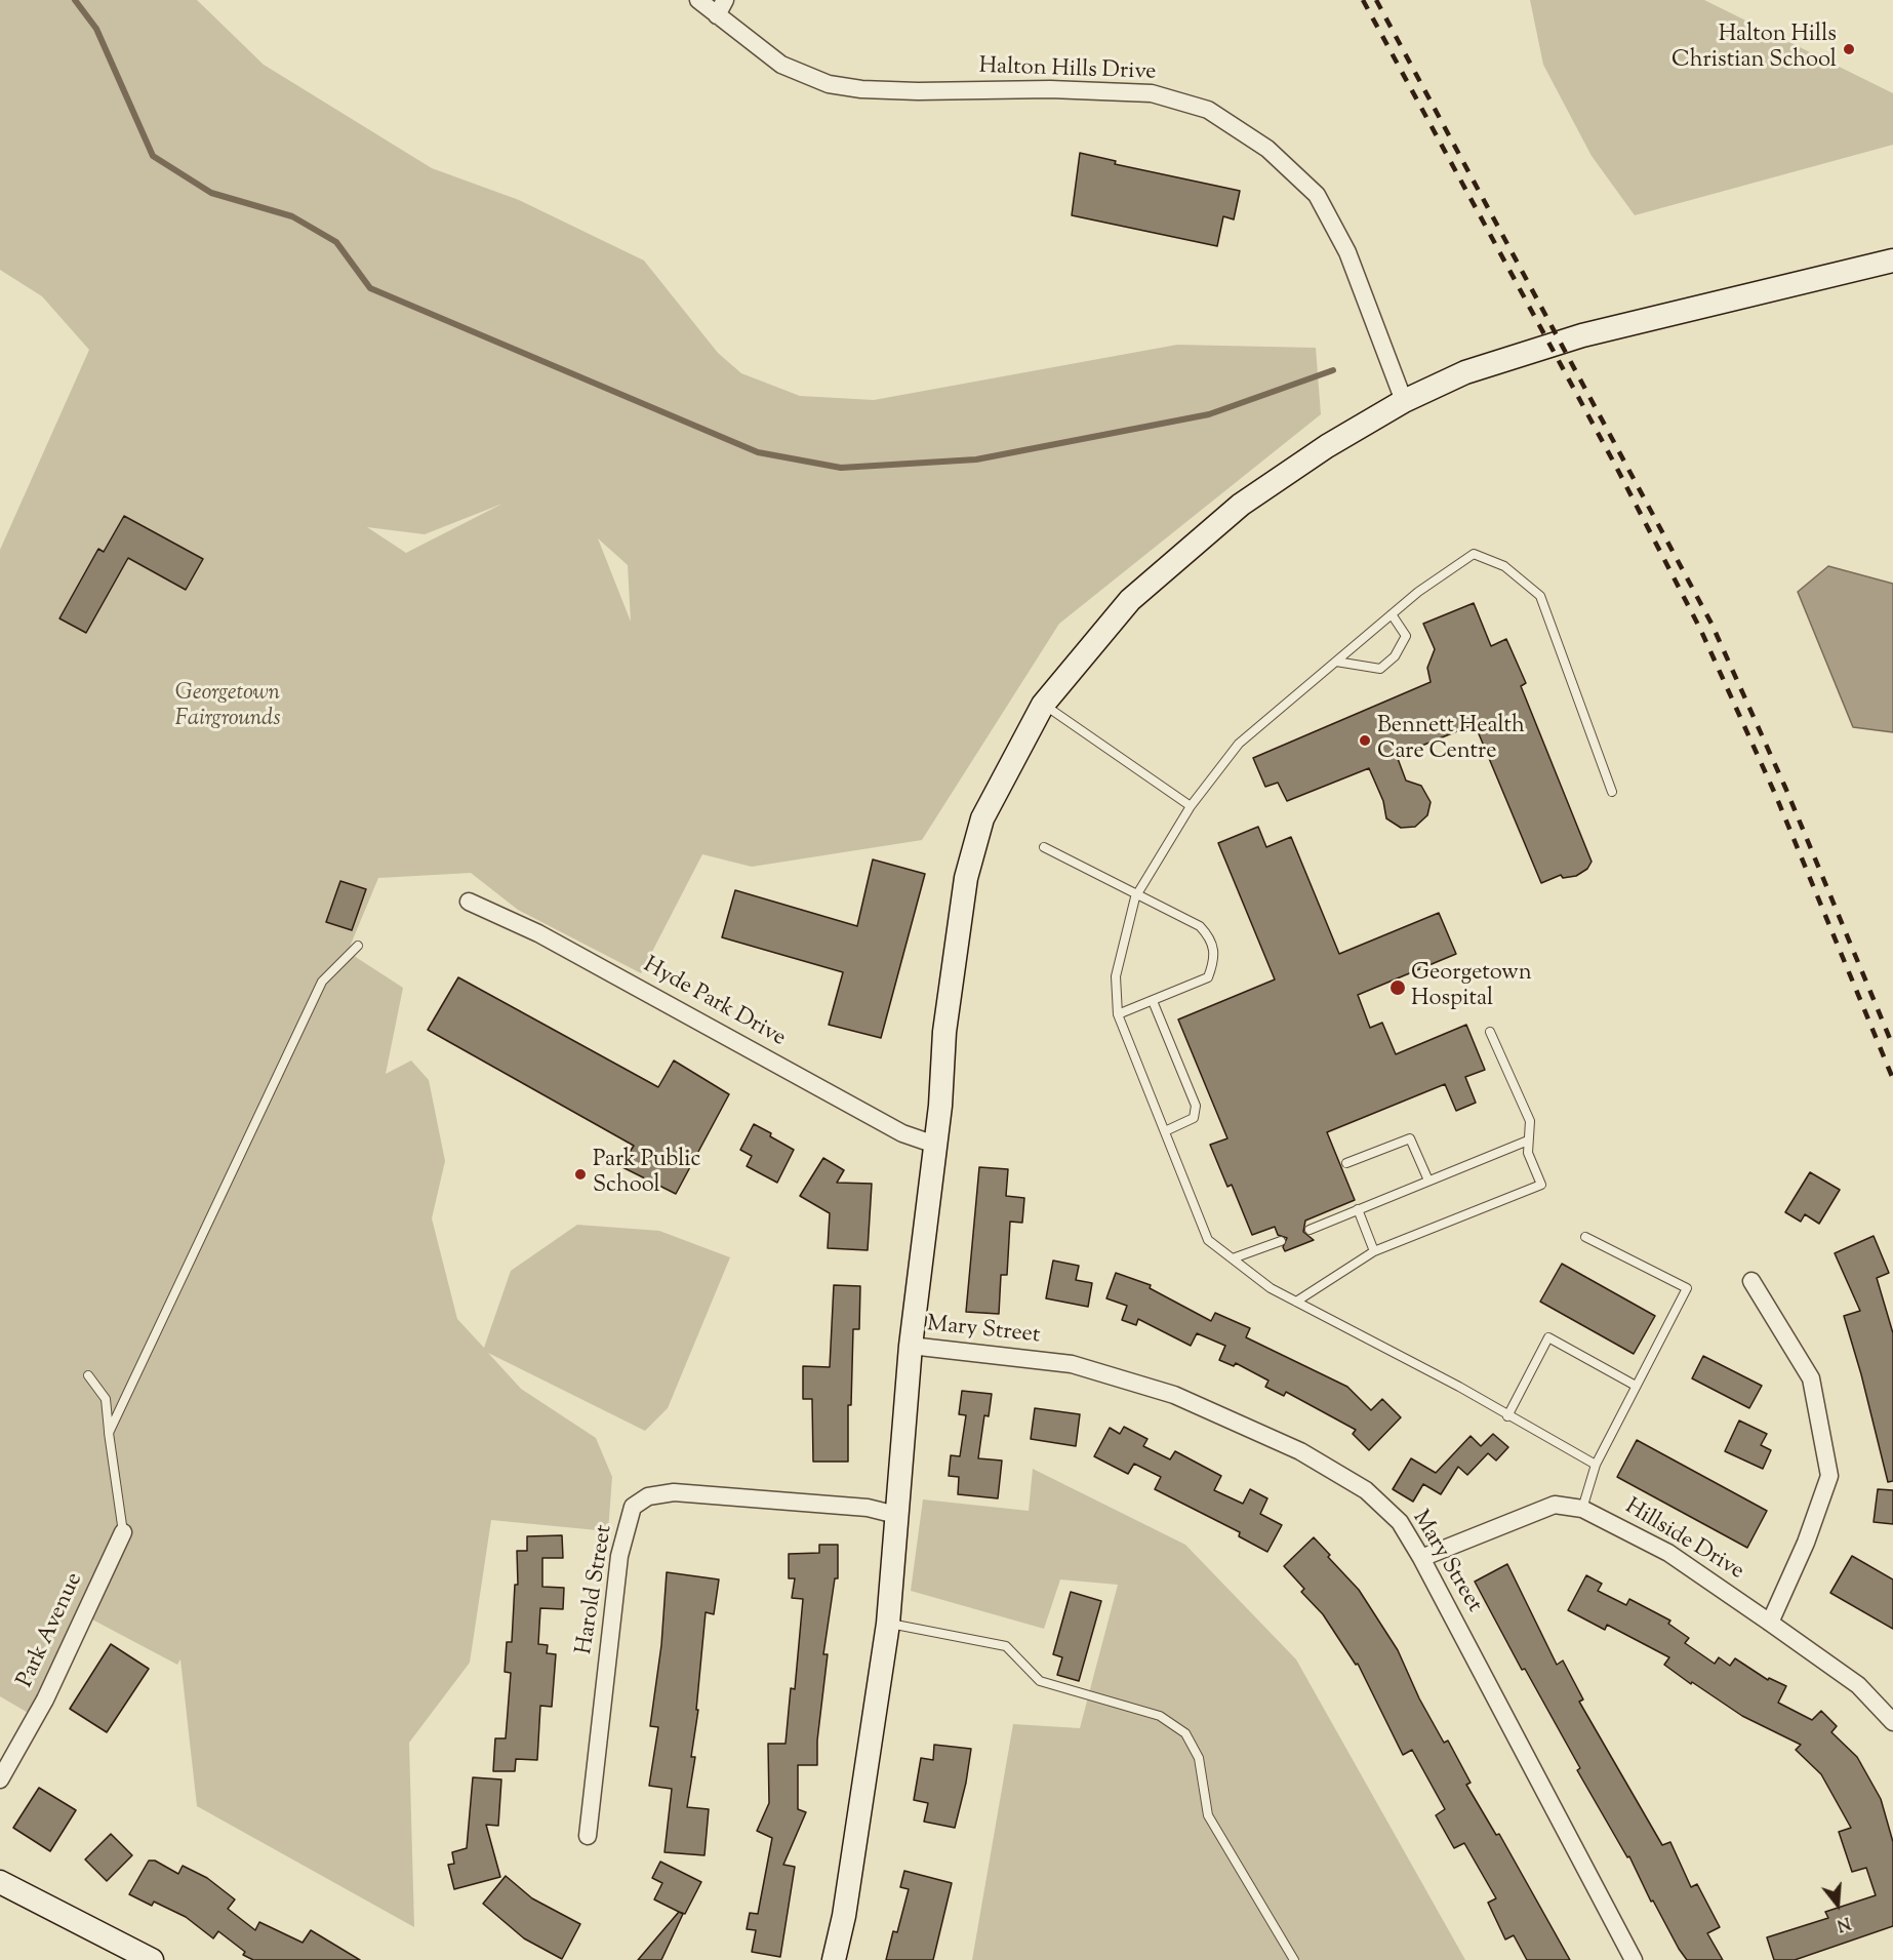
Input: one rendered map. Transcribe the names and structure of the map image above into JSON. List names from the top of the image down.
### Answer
{
  "streets": {
    "street": [
      "Halton Hills Drive",
      "Hyde Park Drive",
      "Mary Street",
      "Hillside Drive",
      "Harold Street",
      "Park Avenue"
    ]
  },
  "crossings": [
    ["Mary Street", "Hillside Drive"]
  ],
  "parks": ["Georgetown Fairgrounds"],
  "places": [
    "Halton Hills Christian School",
    "Bennett Health Care Centre",
    "Georgetown Hospital",
    "Park Public School"
  ],
  "north": "bottom"
}
